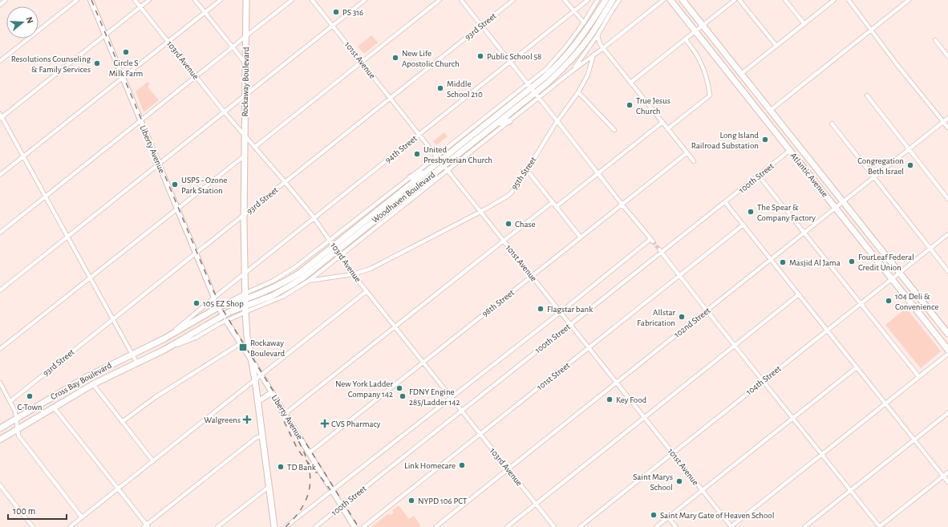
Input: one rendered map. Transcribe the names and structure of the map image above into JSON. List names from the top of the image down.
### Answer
{
  "streets": {
    "main road": [
      "Rockaway Boulevard",
      "Atlantic Avenue",
      "Woodhaven Boulevard",
      "Cross Bay Boulevard"
    ],
    "street": [
      "93rd Street",
      "103rd Avenue",
      "101st Avenue",
      "Liberty Avenue",
      "94th Street",
      "95th Street",
      "100th Street",
      "98th Street",
      "102nd Street",
      "101st Street",
      "104th Street"
    ]
  },
  "crossings": [
    ["93rd Street", "103rd Avenue"],
    ["93rd Street", "101st Avenue"],
    ["93rd Street", "Rockaway Boulevard"],
    ["93rd Street", "Liberty Avenue"],
    ["103rd Avenue", "Rockaway Boulevard"],
    ["103rd Avenue", "94th Street"],
    ["103rd Avenue", "95th Street"],
    ["103rd Avenue", "100th Street"],
    ["103rd Avenue", "Woodhaven Boulevard"],
    ["103rd Avenue", "98th Street"],
    ["103rd Avenue", "102nd Street"],
    ["103rd Avenue", "101st Street"],
    ["101st Avenue", "94th Street"],
    ["101st Avenue", "95th Street"],
    ["101st Avenue", "100th Street"],
    ["101st Avenue", "Woodhaven Boulevard"],
    ["101st Avenue", "98th Street"],
    ["101st Avenue", "102nd Street"],
    ["101st Avenue", "101st Street"],
    ["101st Avenue", "104th Street"],
    ["Rockaway Boulevard", "Liberty Avenue"],
    ["Rockaway Boulevard", "94th Street"],
    ["Rockaway Boulevard", "Woodhaven Boulevard"],
    ["Rockaway Boulevard", "Cross Bay Boulevard"],
    ["Liberty Avenue", "94th Street"],
    ["Liberty Avenue", "100th Street"],
    ["Liberty Avenue", "98th Street"],
    ["Liberty Avenue", "Cross Bay Boulevard"],
    ["94th Street", "Cross Bay Boulevard"],
    ["95th Street", "Woodhaven Boulevard"],
    ["Atlantic Avenue", "100th Street"],
    ["Atlantic Avenue", "102nd Street"],
    ["Atlantic Avenue", "104th Street"],
    ["Woodhaven Boulevard", "Cross Bay Boulevard"]
  ],
  "places": {
    "other": [
      "PS 316",
      "Circle S Milk Farm",
      "Public School 58",
      "New Life Apostolic Church",
      "Resolutions Counseling & Family Services",
      "Middle School 210",
      "True Jesus Church",
      "Long Island Railroad Substation",
      "United Presbyterian Church",
      "Congregation Beth Israel",
      "USPS - Ozone Park Station",
      "The Spear & Company Factory",
      "Chase",
      "FourLeaf Federal Credit Union",
      "Masjid Al Jama",
      "104 Deli & Convenience",
      "105 EZ Shop",
      "Flagstar bank",
      "Allstar Fabrication",
      "New York Ladder Company 142",
      "C-Town",
      "FDNY Engine 285/Ladder 142",
      "Key Food",
      "Link Homecare",
      "TD Bank",
      "Saint Marys School",
      "NYPD 106 PCT",
      "Saint Mary Gate of Heaven School"
    ],
    "transit": ["Rockaway Boulevard"],
    "health": ["Walgreens", "CVS Pharmacy"]
  },
  "scale_bar": "100 m",
  "north": "right"
}
